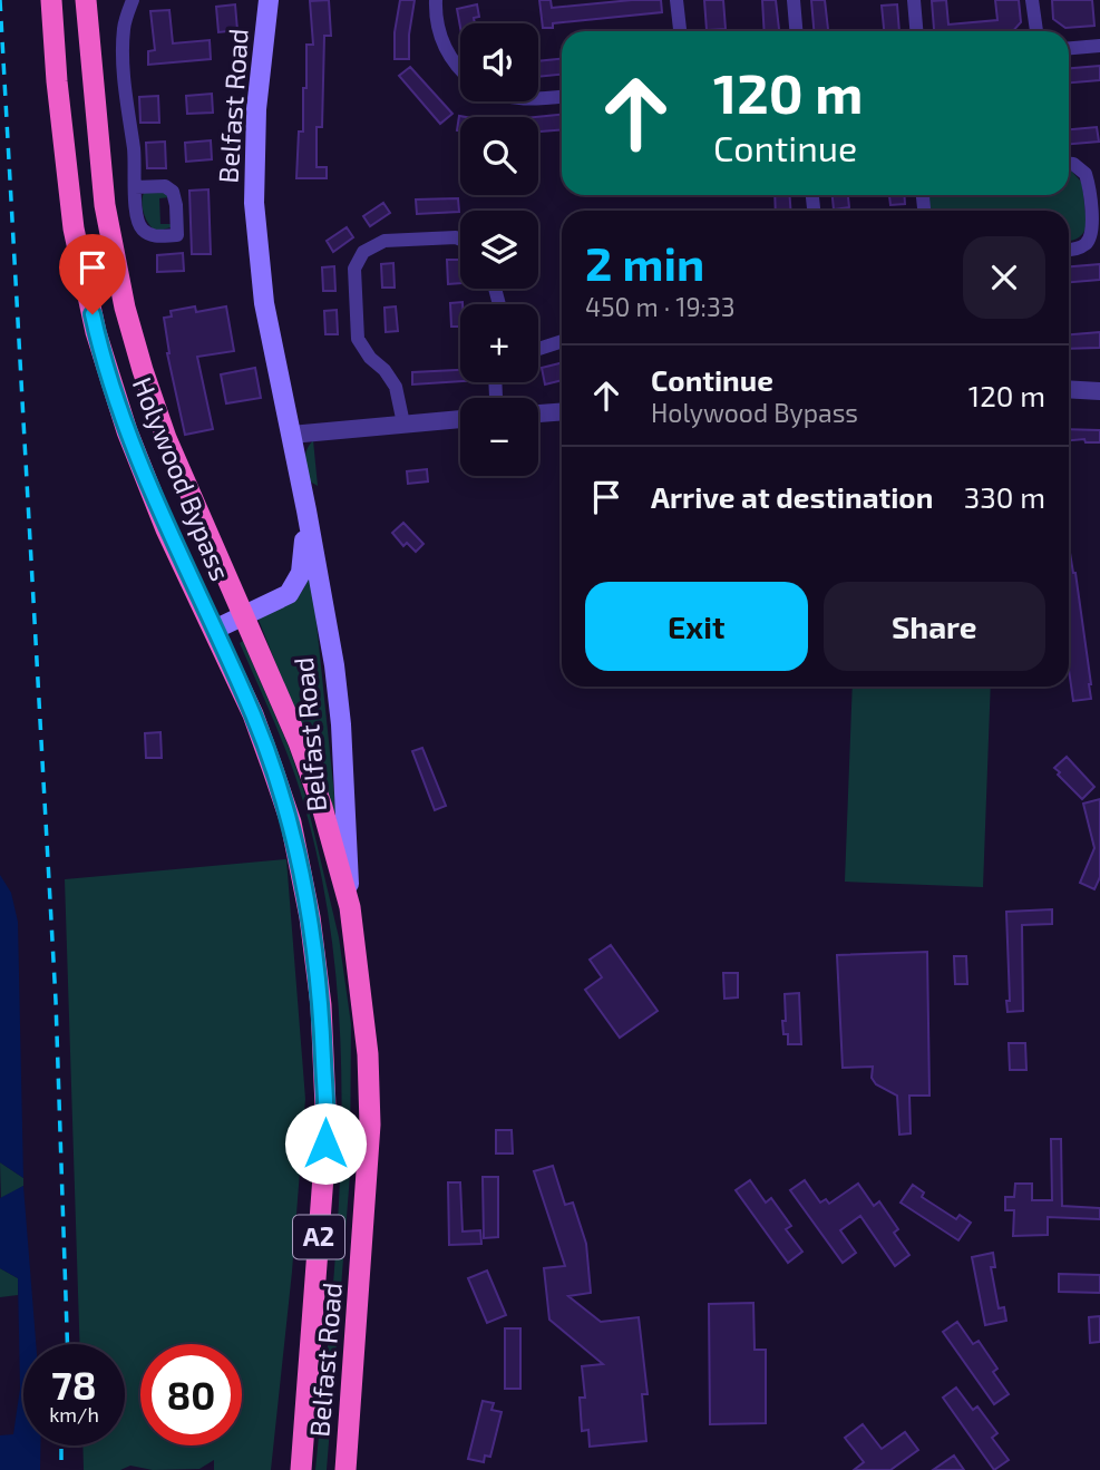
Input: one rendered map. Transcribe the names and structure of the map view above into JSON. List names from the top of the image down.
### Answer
{
  "streets": {
    "highway": ["Belfast Road", "Holywood Bypass", "A2"]
  },
  "crossings": [
    ["Belfast Road", "Holywood Bypass"]
  ],
  "page": {
    "map_buttons": ["+", "−"],
    "turn": ["120 m", "Continue"],
    "heading": ["2 min", "450 m · 19:33"],
    "list": [
      {
        "name": "Continue",
        "note": "Holywood Bypass",
        "value": "120 m"
      },
      {
        "name": "Arrive at destination",
        "value": "330 m"
      }
    ],
    "buttons": ["Exit", "Share"],
    "speed": "78 km/h",
    "limit": "80"
  }
}
